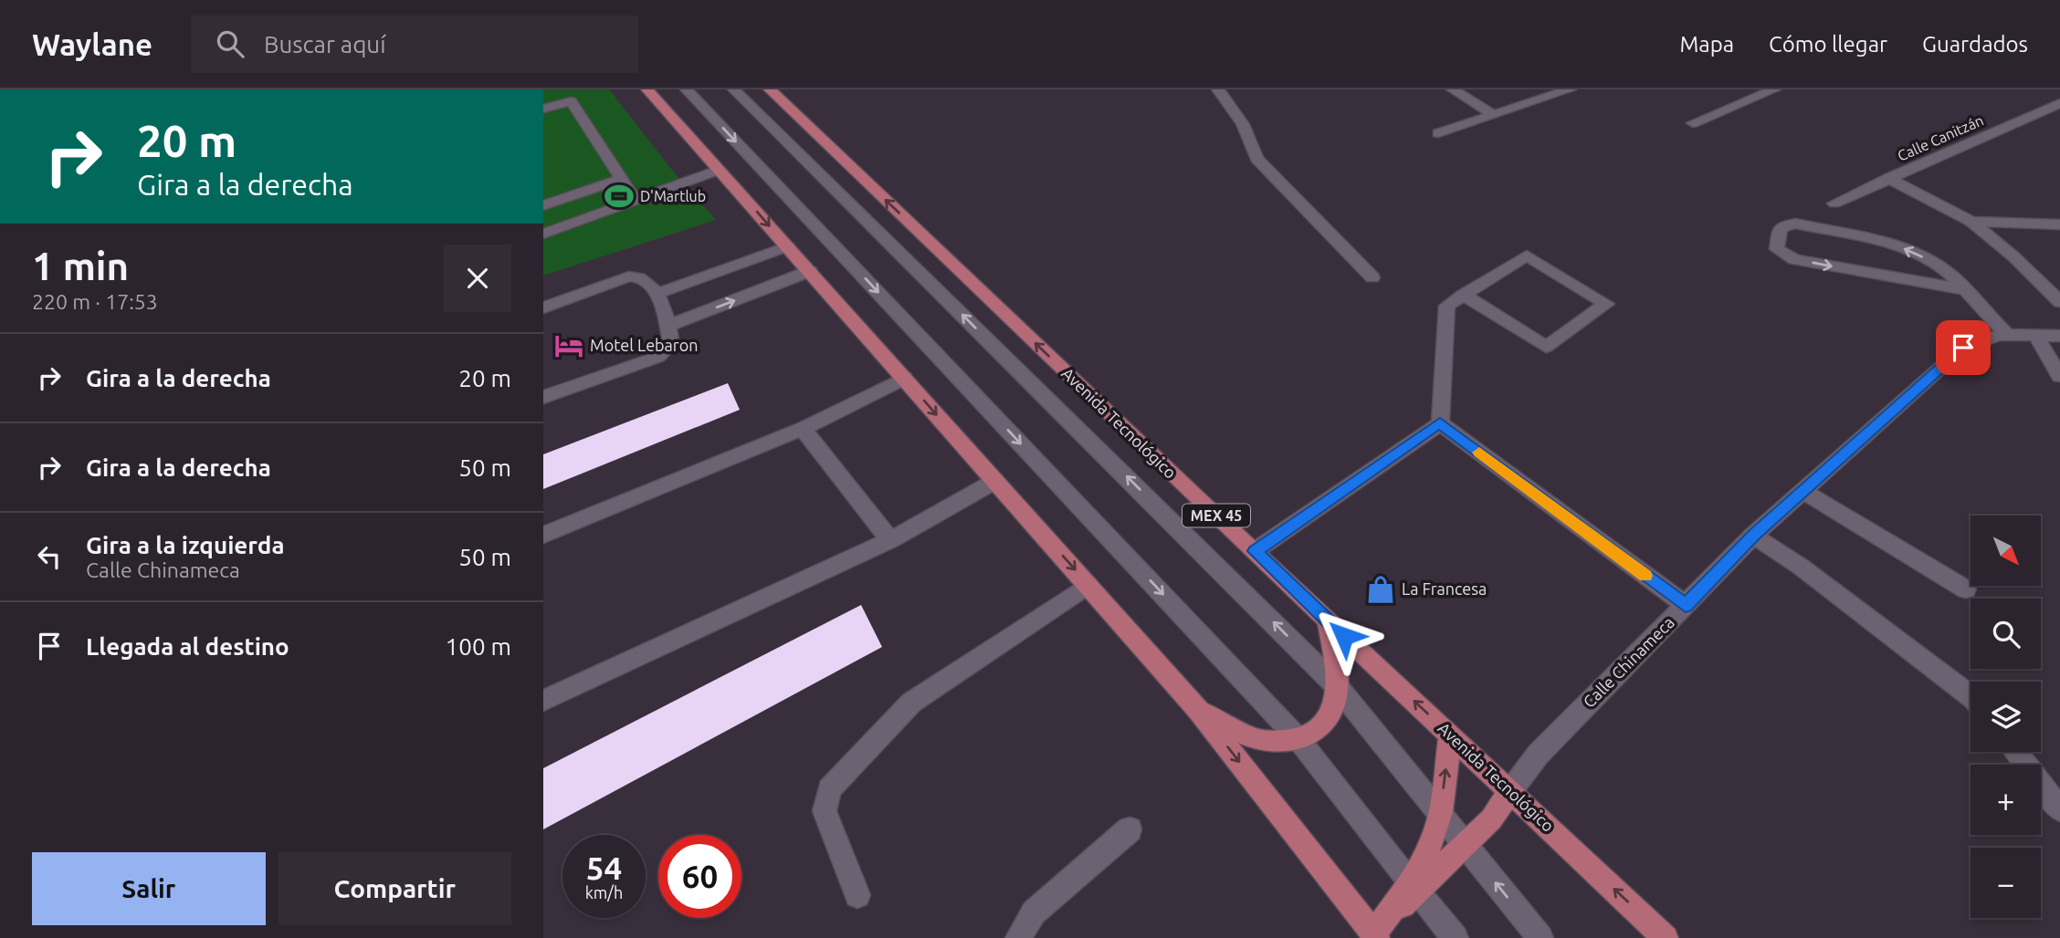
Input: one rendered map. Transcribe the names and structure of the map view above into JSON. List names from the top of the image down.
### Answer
{
  "streets": {
    "main road": ["Avenida Tecnológico", "MEX 45"],
    "street": ["Calle Canitzán", "Calle Chinameca"]
  },
  "crossings": [
    ["Avenida Tecnológico", "Calle Chinameca"]
  ],
  "places": {
    "sports": ["D'Martlub"],
    "hotel": ["Motel Lebaron"],
    "shop": ["La Francesa"]
  },
  "north": "bottom right",
  "page": {
    "header": "Waylane",
    "search": "Buscar aquí",
    "nav": ["Mapa", "Cómo llegar", "Guardados"],
    "turn": ["20 m", "Gira a la derecha"],
    "heading": ["1 min", "220 m · 17:53"],
    "list": [
      {
        "name": "Gira a la derecha",
        "value": "20 m"
      },
      {
        "name": "Gira a la derecha",
        "value": "50 m"
      },
      {
        "name": "Gira a la izquierda",
        "note": "Calle Chinameca",
        "value": "50 m"
      },
      {
        "name": "Llegada al destino",
        "value": "100 m"
      }
    ],
    "map_buttons": ["+", "−"],
    "speed": "54 km/h",
    "limit": "60",
    "buttons": ["Salir", "Compartir"]
  }
}
